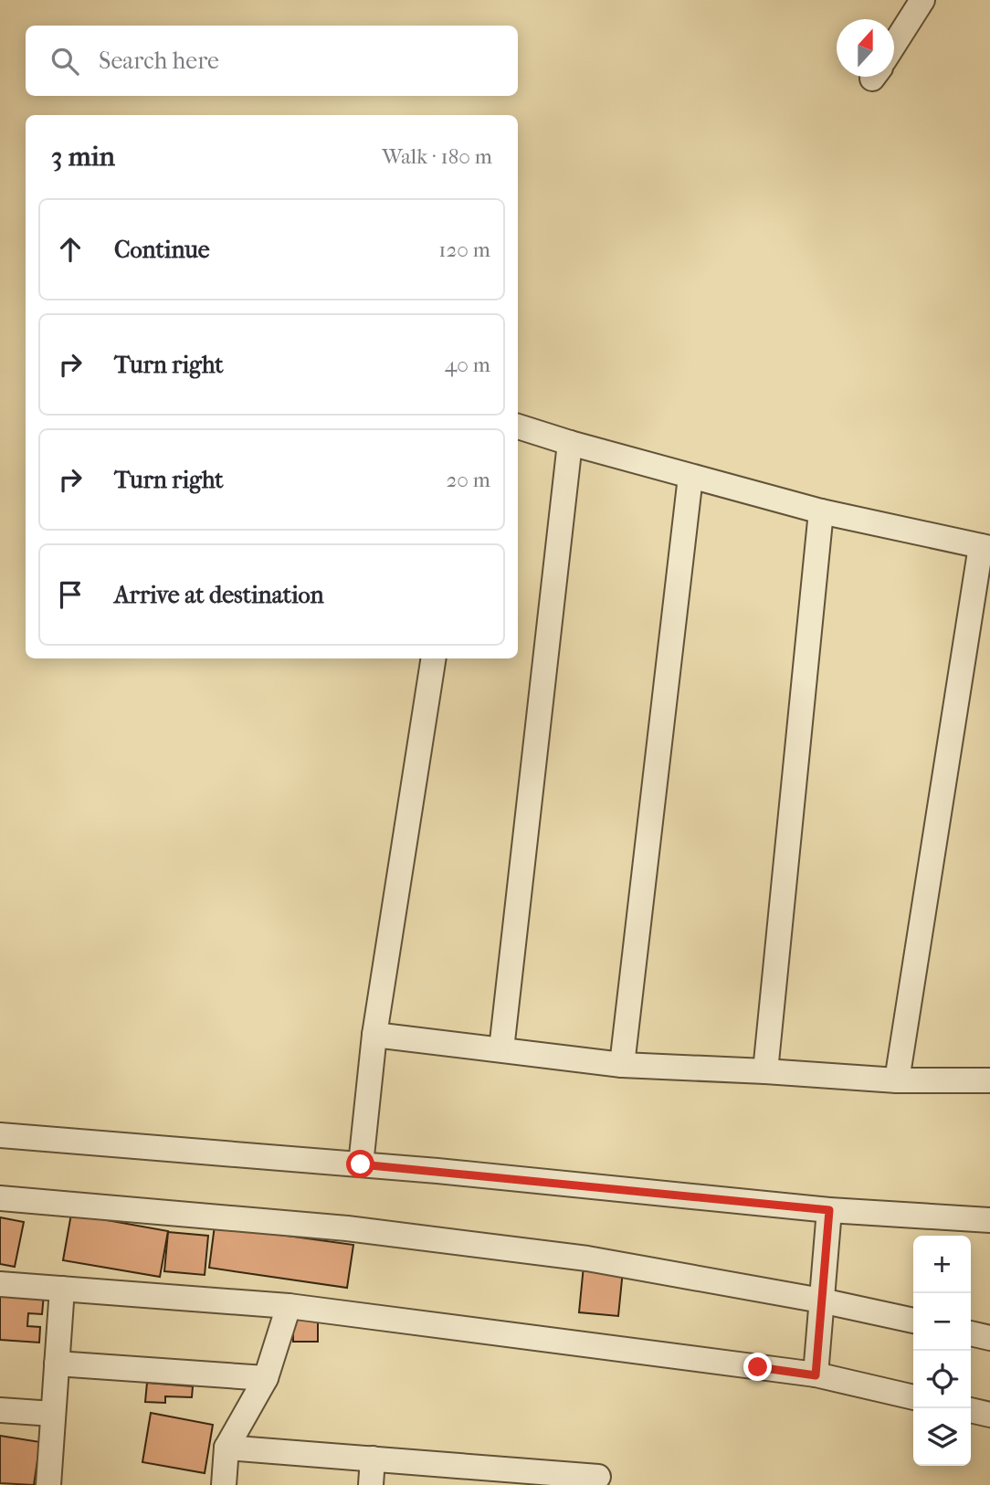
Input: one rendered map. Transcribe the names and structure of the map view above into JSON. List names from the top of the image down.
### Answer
{
  "north": "top",
  "page": {
    "search": "Search here",
    "heading": ["3 min", "Walk · 180 m"],
    "list": [
      ["Continue", "120 m"],
      ["Turn right", "40 m"],
      ["Turn right", "20 m"],
      "Arrive at destination"
    ],
    "map_buttons": ["+", "−"]
  }
}
